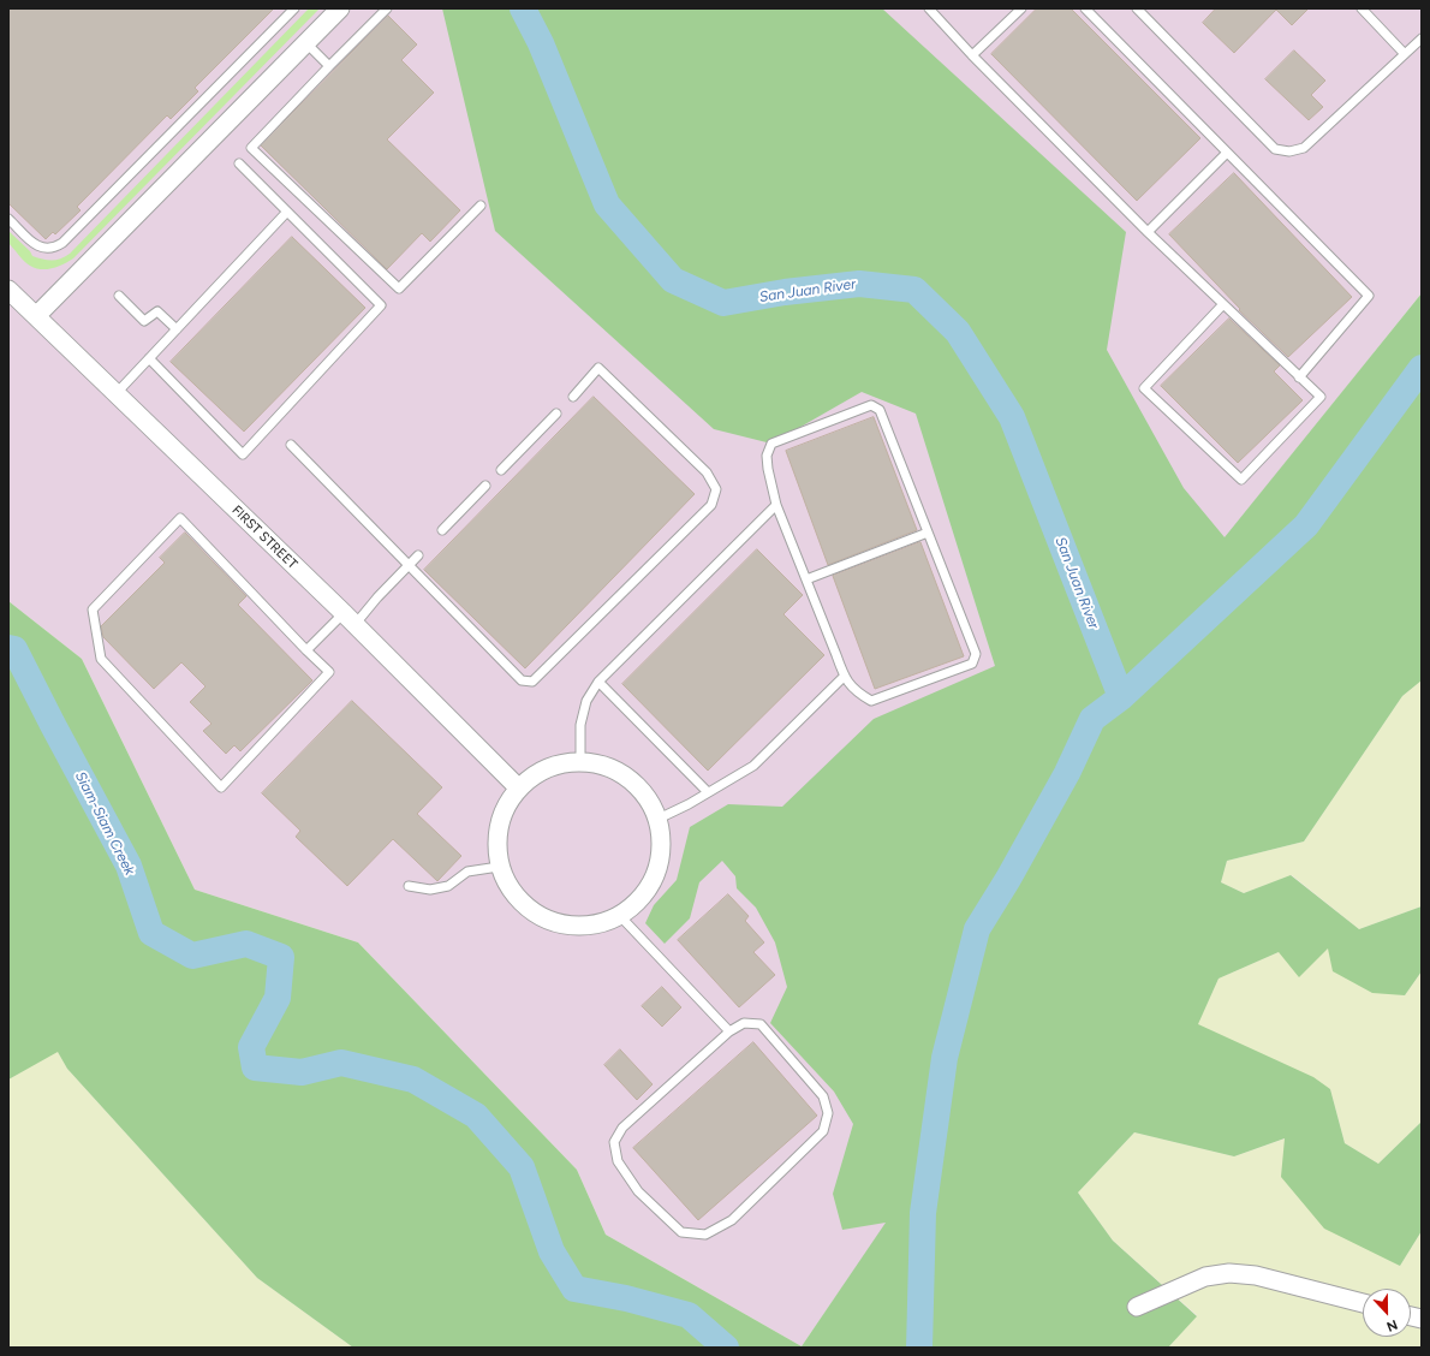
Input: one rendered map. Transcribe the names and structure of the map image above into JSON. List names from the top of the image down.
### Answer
{
  "streets": {
    "street": ["FIRST STREET"]
  },
  "water": ["San Juan River", "Siam-Siam Creek"],
  "north": "bottom"
}
